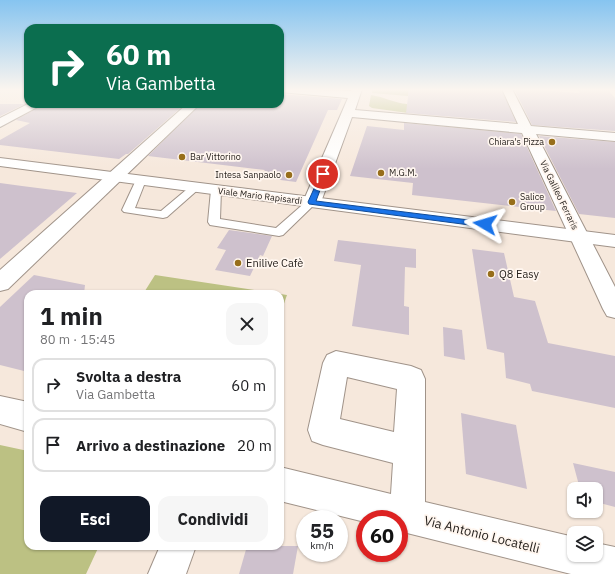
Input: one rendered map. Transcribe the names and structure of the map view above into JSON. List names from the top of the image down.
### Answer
{
  "streets": {
    "street": ["Via Galileo Ferraris", "Viale Mario Rapisardi", "Via Antonio Locatelli"]
  },
  "crossings": [
    ["Via Galileo Ferraris", "Viale Mario Rapisardi"]
  ],
  "places": [
    "Chiara's Pizza",
    "Bar Vittorino",
    "M.G.M.",
    "Intesa Sanpaolo",
    "Salice Group",
    "Enilive Cafè",
    "Q8 Easy"
  ],
  "page": {
    "turn": ["60 m", "Via Gambetta"],
    "heading": ["1 min", "80 m · 15:45"],
    "list": [
      {
        "name": "Svolta a destra",
        "note": "Via Gambetta",
        "value": "60 m"
      },
      {
        "name": "Arrivo a destinazione",
        "value": "20 m"
      }
    ],
    "buttons": ["Esci", "Condividi"],
    "speed": "55 km/h",
    "limit": "60"
  }
}
